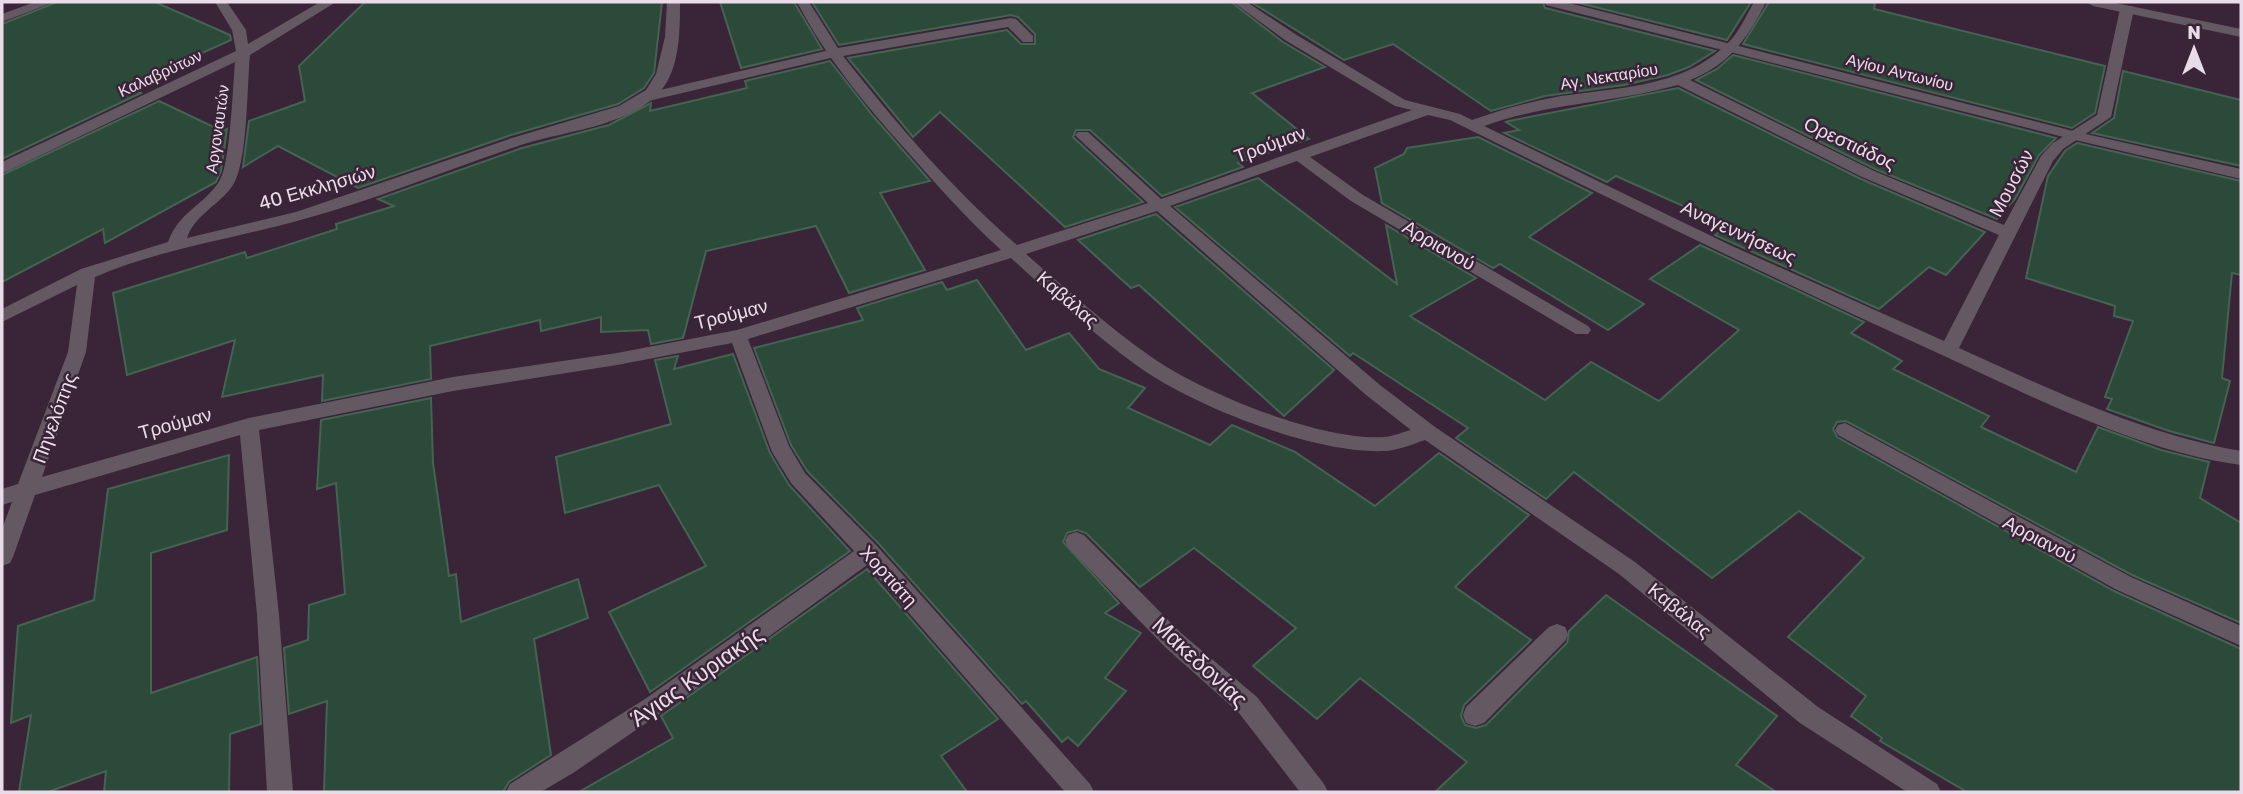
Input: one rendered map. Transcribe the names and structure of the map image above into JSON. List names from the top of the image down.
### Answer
{
  "streets": {
    "street": [
      "Αγίου Αντωνίου",
      "Καλαβρύτων",
      "Αγ. Νεκταρίου",
      "Αργοναυτών",
      "Ορεστιάδος",
      "Τρούμαν",
      "Μουσών",
      "40 Εκκλησιών",
      "Αναγεννήσεως",
      "Αρριανού",
      "Καβάλας",
      "Πηνελόπης",
      "Χορτιάτη",
      "Μακεδονίας",
      "Άγιας Κυριακής"
    ]
  },
  "crossings": [
    ["Αγίου Αντωνίου", "Αγ. Νεκταρίου"],
    ["Αγίου Αντωνίου", "Μουσών"],
    ["Καλαβρύτων", "Αργοναυτών"],
    ["Αγ. Νεκταρίου", "Ορεστιάδος"],
    ["Αγ. Νεκταρίου", "Αναγεννήσεως"],
    ["Αργοναυτών", "40 Εκκλησιών"],
    ["Ορεστιάδος", "Μουσών"],
    ["Τρούμαν", "Αναγεννήσεως"],
    ["Τρούμαν", "Αρριανού"],
    ["Τρούμαν", "Καβάλας"],
    ["Τρούμαν", "Πηνελόπης"],
    ["Τρούμαν", "Χορτιάτη"],
    ["Μουσών", "Αναγεννήσεως"],
    ["40 Εκκλησιών", "Πηνελόπης"],
    ["Χορτιάτη", "Άγιας Κυριακής"]
  ],
  "north": "top"
}
